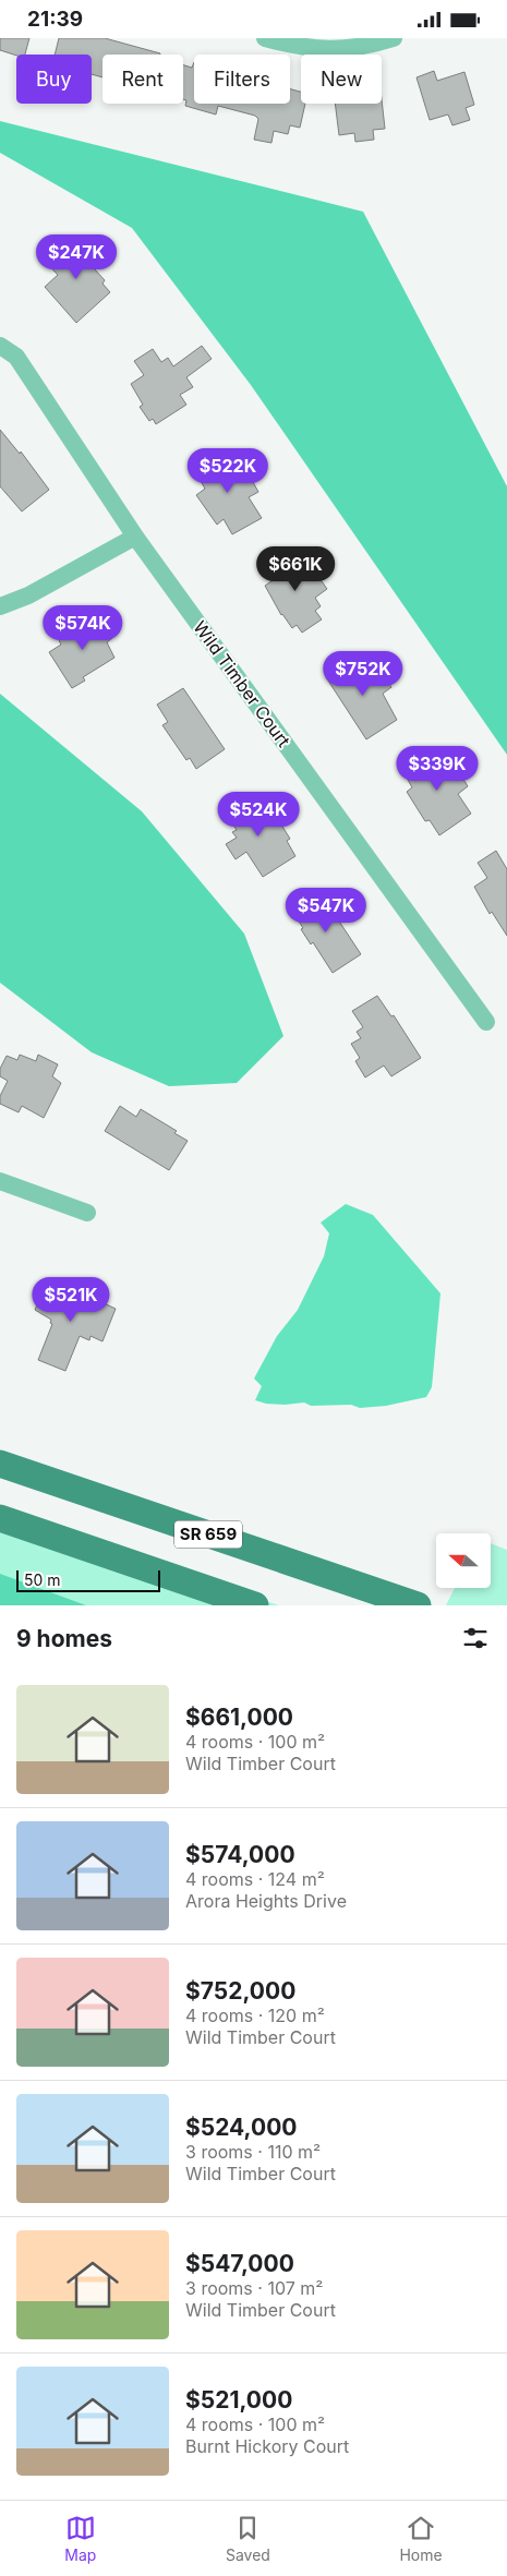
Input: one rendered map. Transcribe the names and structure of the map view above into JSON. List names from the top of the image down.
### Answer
{
  "streets": {
    "main road": ["SR 659"],
    "street": ["Wild Timber Court"]
  },
  "scale_bar": "50 m",
  "north": "left",
  "page": {
    "status": "21:39",
    "chip": [
      "Buy",
      "Rent",
      "Filters",
      "New"
    ],
    "price": [
      "$247K",
      "$522K",
      "$661K",
      "$574K",
      "$752K",
      "$339K",
      "$524K",
      "$547K",
      "$521K"
    ],
    "scale": "50 m",
    "heading": "9 homes",
    "list": [
      {
        "name": "$661,000",
        "note": "4 rooms · 100 m² · Wild Timber Court"
      },
      {
        "name": "$574,000",
        "note": "4 rooms · 124 m² · Arora Heights Drive"
      },
      {
        "name": "$752,000",
        "note": "4 rooms · 120 m² · Wild Timber Court"
      },
      {
        "name": "$524,000",
        "note": "3 rooms · 110 m² · Wild Timber Court"
      },
      {
        "name": "$547,000",
        "note": "3 rooms · 107 m² · Wild Timber Court"
      },
      {
        "name": "$521,000",
        "note": "4 rooms · 100 m² · Burnt Hickory Court"
      }
    ],
    "tabs": ["Map", "Saved", "Home"]
  }
}
